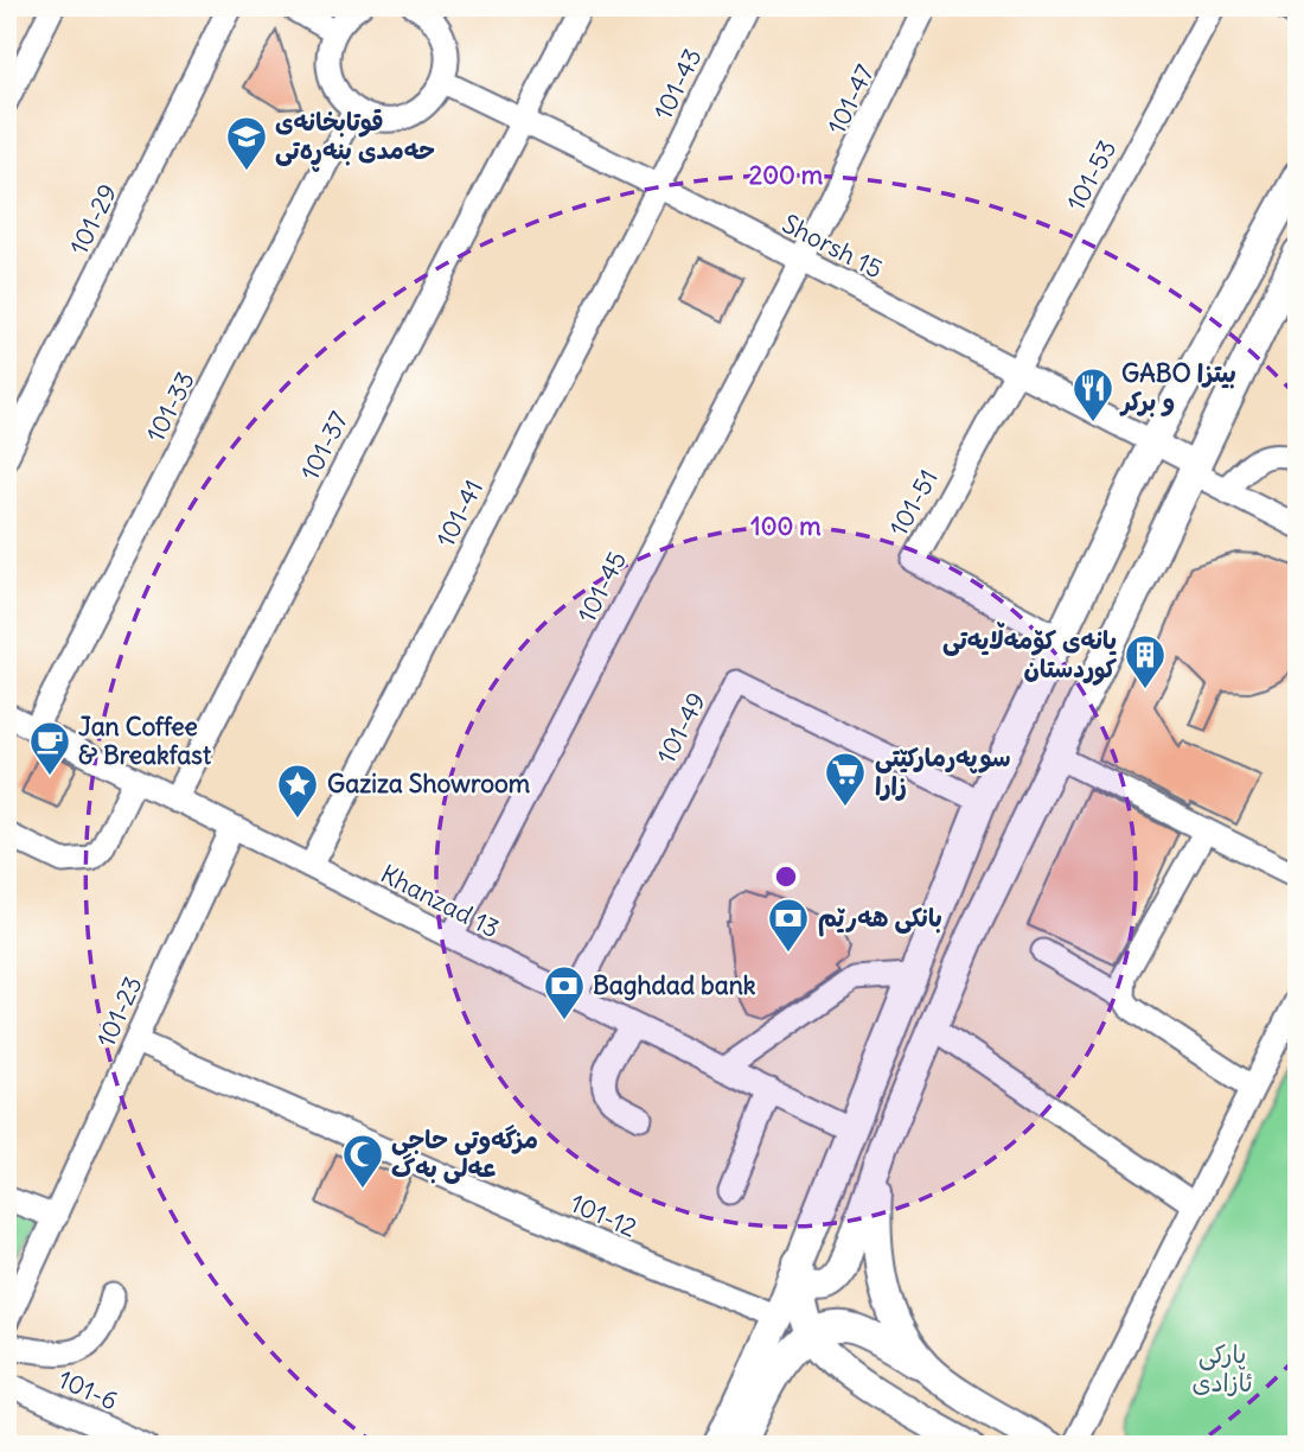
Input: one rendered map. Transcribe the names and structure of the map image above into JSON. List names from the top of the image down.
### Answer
{
  "streets": {
    "street": [
      "101-43",
      "101-47",
      "101-53",
      "101-29",
      "Shorsh 15",
      "101-33",
      "101-37",
      "101-51",
      "101-41",
      "101-45",
      "101-49",
      "Khanzad 13",
      "101-23",
      "101-12",
      "101-6"
    ]
  },
  "crossings": [
    ["101-43", "Shorsh 15"],
    ["101-43", "101-41"],
    ["101-47", "Shorsh 15"],
    ["101-47", "101-45"],
    ["101-53", "Shorsh 15"],
    ["101-53", "101-51"],
    ["Shorsh 15", "101-37"],
    ["Shorsh 15", "101-51"],
    ["Shorsh 15", "101-41"],
    ["Shorsh 15", "101-45"],
    ["101-33", "Khanzad 13"],
    ["101-37", "Khanzad 13"],
    ["101-41", "Khanzad 13"],
    ["101-45", "Khanzad 13"],
    ["101-49", "Khanzad 13"],
    ["Khanzad 13", "101-23"],
    ["101-23", "101-12"]
  ],
  "parks": ["پارکی ئازادی"],
  "places": {
    "school or university": ["قوتابخانەی حەمدی بنەڕەتی"],
    "restaurant": ["GABO بيتزا و بركر"],
    "building": ["یانەی کۆمەڵایەتی کوردستان"],
    "cafe": ["Jan Coffee & Breakfast"],
    "supermarket": ["سوپەرمارکێتی زارا"],
    "place": ["Gaziza Showroom"],
    "bank": ["بانکی هەرێم", "Baghdad bank"],
    "mosque": ["مزگەوتی حاجی عەلی بەگ"]
  },
  "rings": ["200 m", "100 m"]
}
